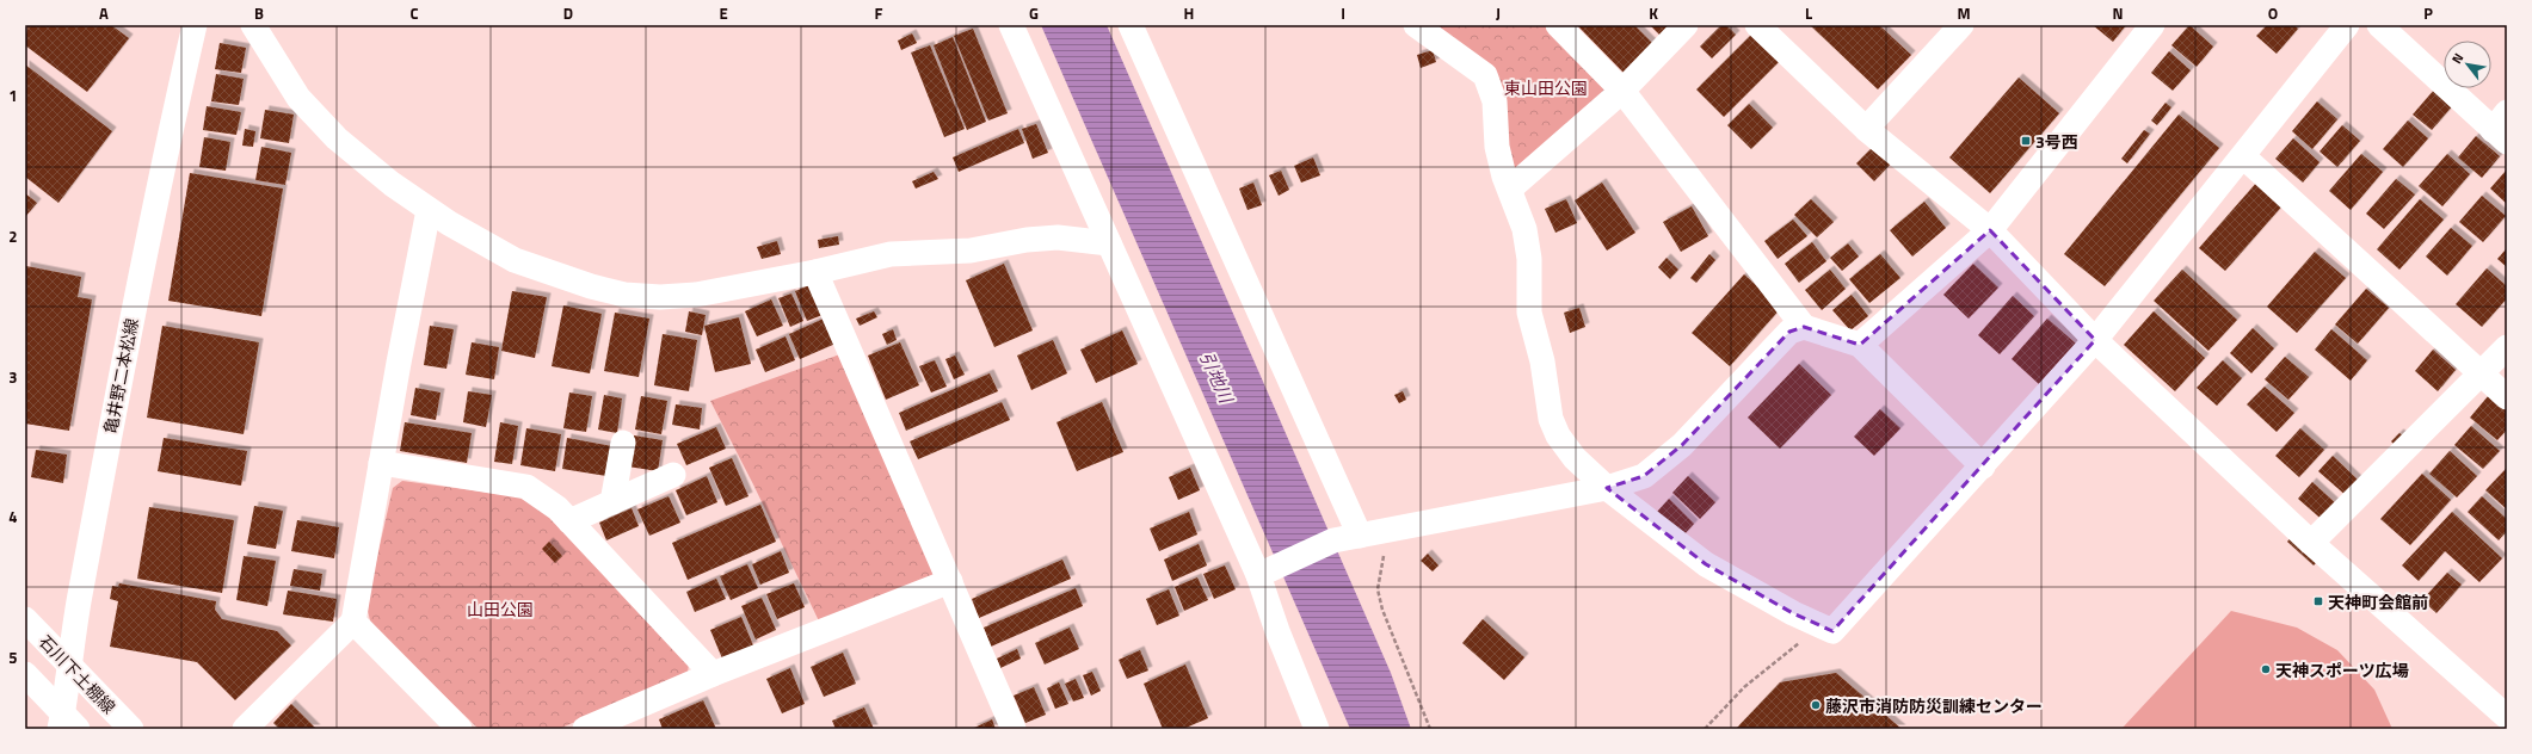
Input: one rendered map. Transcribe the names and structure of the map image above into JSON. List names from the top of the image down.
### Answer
{
  "streets": {
    "street": ["亀井野二本松線", "石川下土棚線"]
  },
  "crossings": [
    ["亀井野二本松線", "石川下土棚線"]
  ],
  "water": ["引地川"],
  "parks": ["東山田公園", "山田公園"],
  "places": {
    "transit": ["3号西", "天神町会館前"],
    "other": ["天神スポーツ広場", "藤沢市消防防災訓練センター"]
  },
  "north": "top left",
  "grid": {
    "columns": [
      "A",
      "B",
      "C",
      "D",
      "E",
      "F",
      "G",
      "H",
      "I",
      "J",
      "K",
      "L",
      "M",
      "N",
      "O",
      "P"
    ],
    "rows": [
      "1",
      "2",
      "3",
      "4",
      "5"
    ]
  }
}
